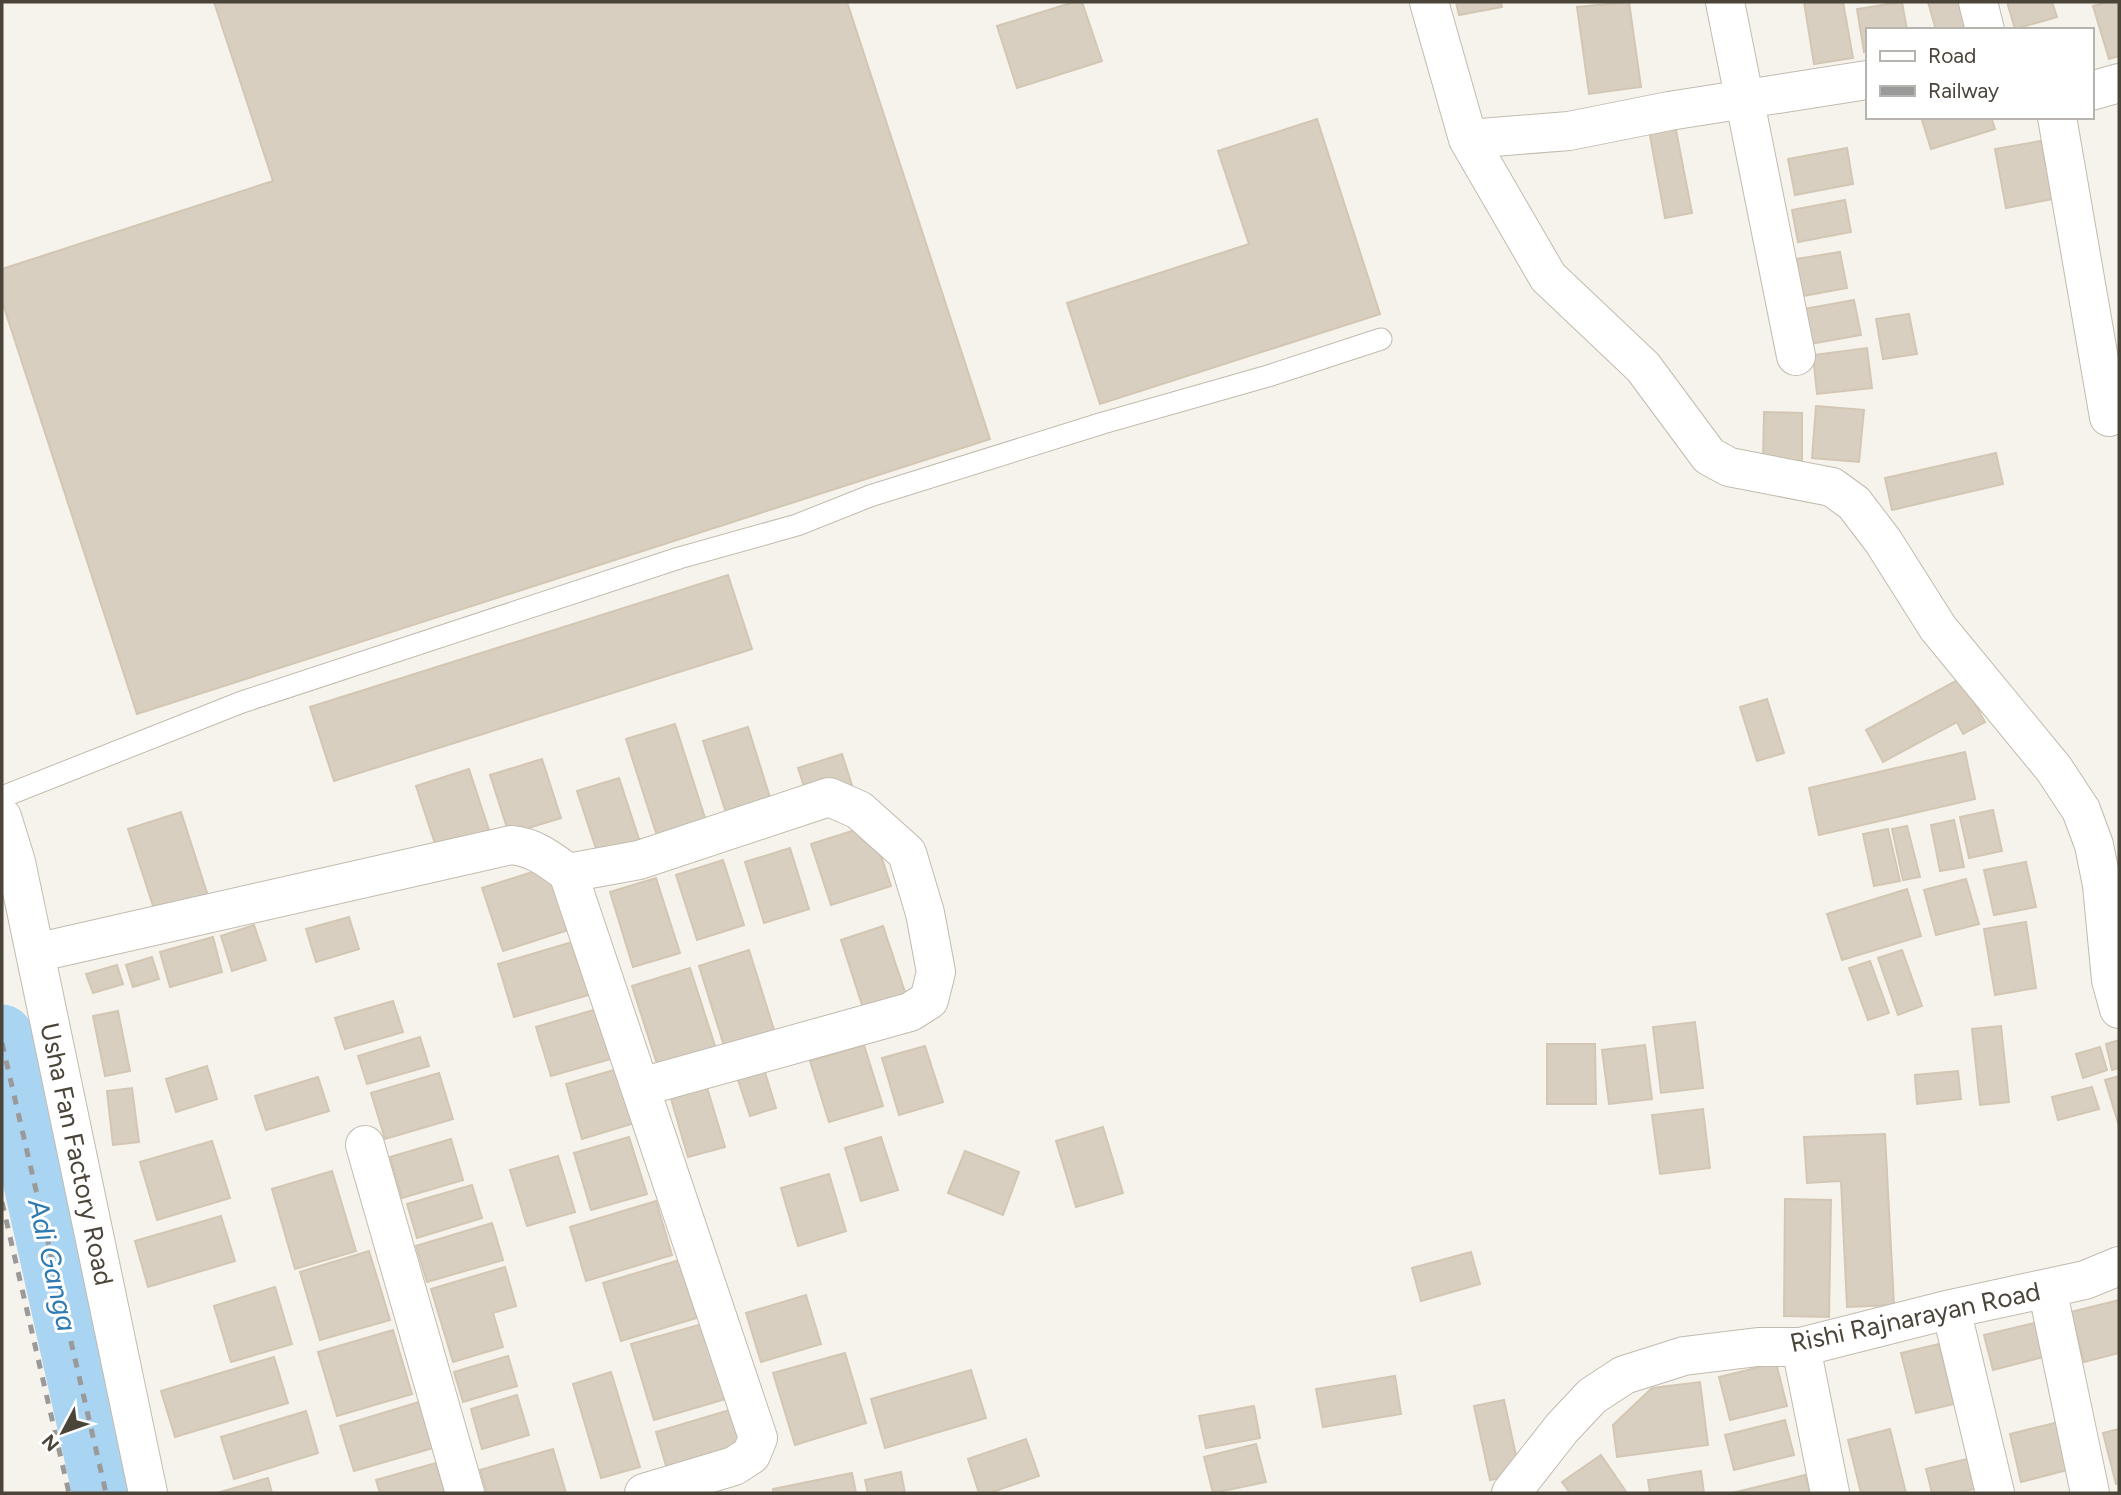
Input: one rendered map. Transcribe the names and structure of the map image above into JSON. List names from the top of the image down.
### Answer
{
  "streets": {
    "street": ["Usha Fan Factory Road", "Rishi Rajnarayan Road"]
  },
  "water": ["Adi Ganga"],
  "legend": ["Road", "Railway"],
  "north": "bottom left"
}
